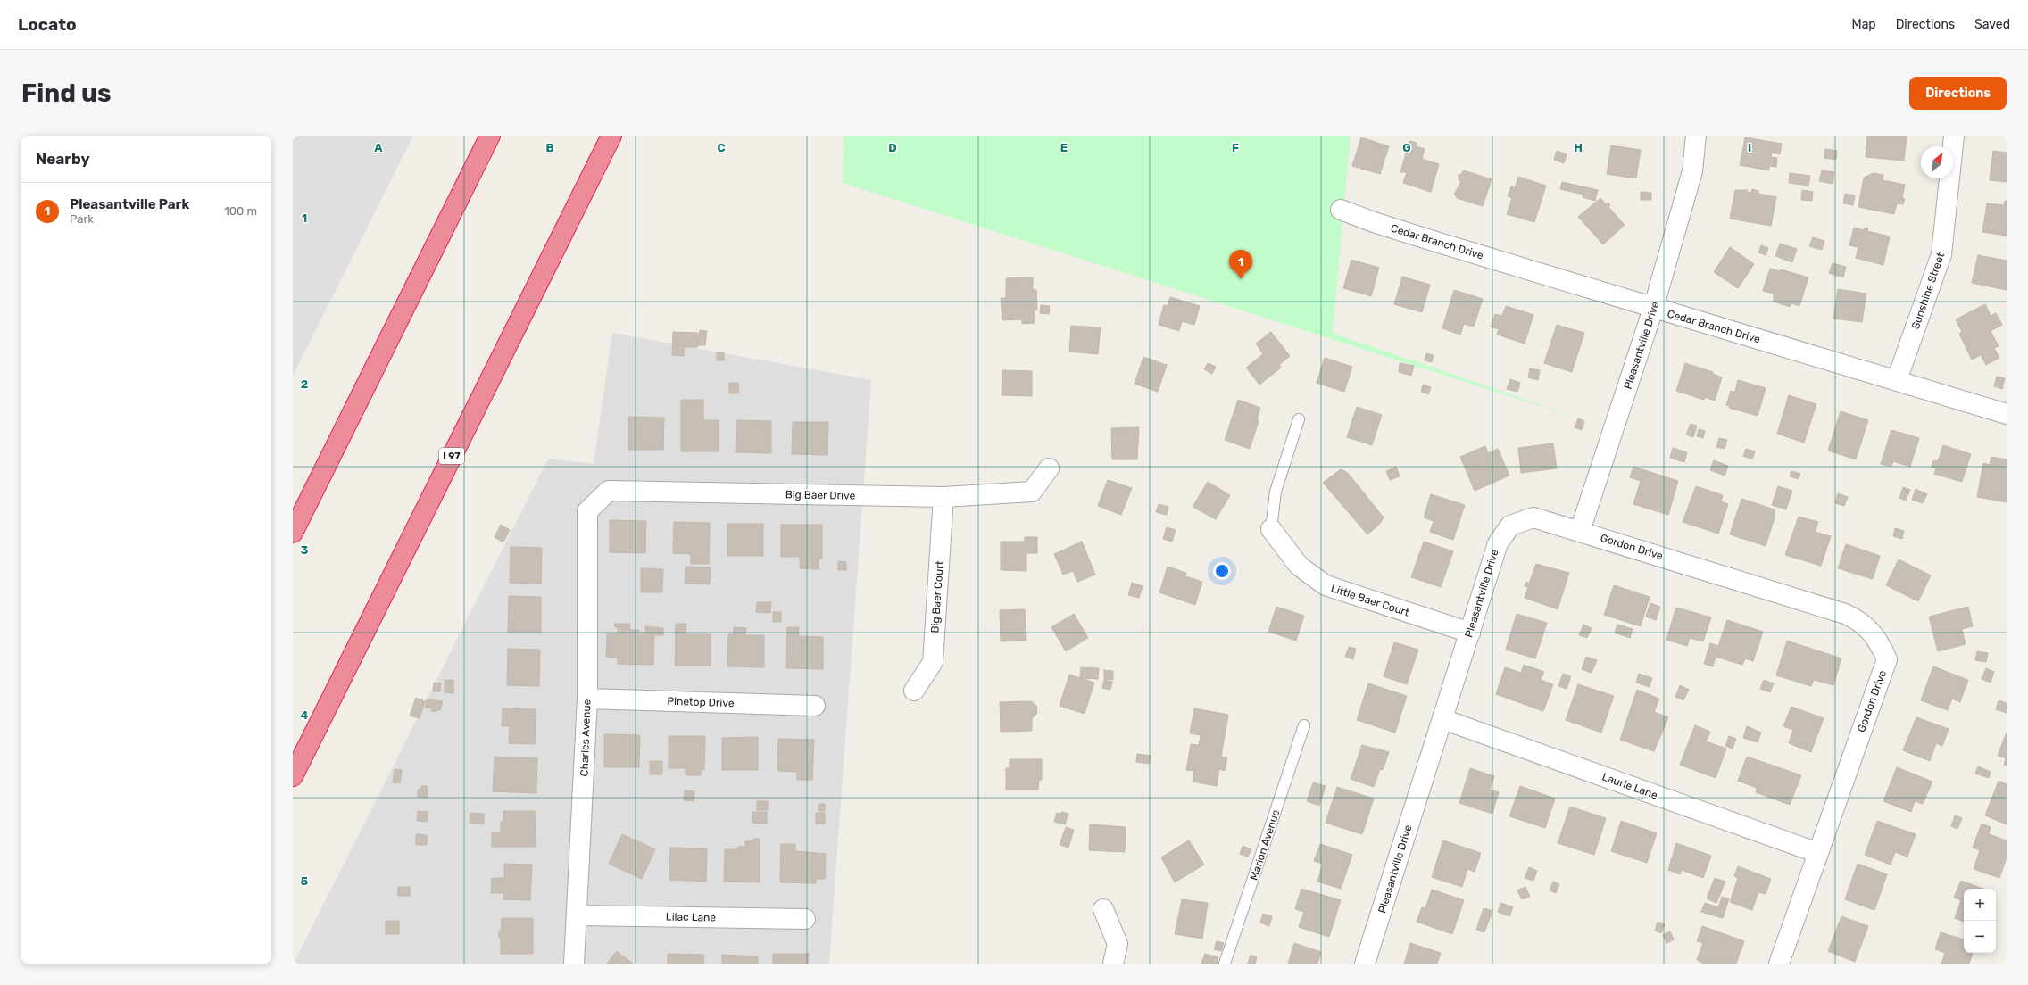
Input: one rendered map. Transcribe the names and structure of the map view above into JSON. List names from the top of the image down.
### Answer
{
  "streets": {
    "highway": ["I 97"],
    "street": [
      "Cedar Branch Drive",
      "Sunshine Street",
      "Pleasantville Drive",
      "Big Baer Drive",
      "Gordon Drive",
      "Big Baer Court",
      "Little Baer Court",
      "Pinetop Drive",
      "Charles Avenue",
      "Laurie Lane",
      "Lilac Lane"
    ],
    "lane": ["Marion Avenue"]
  },
  "crossings": [
    ["Cedar Branch Drive", "Sunshine Street"],
    ["Cedar Branch Drive", "Pleasantville Drive"],
    ["Pleasantville Drive", "Gordon Drive"],
    ["Pleasantville Drive", "Little Baer Court"],
    ["Pleasantville Drive", "Laurie Lane"],
    ["Big Baer Drive", "Big Baer Court"],
    ["Big Baer Drive", "Charles Avenue"],
    ["Gordon Drive", "Laurie Lane"],
    ["Pinetop Drive", "Charles Avenue"],
    ["Charles Avenue", "Lilac Lane"]
  ],
  "north": "top right",
  "page": {
    "header": "Locato",
    "nav": ["Map", "Directions", "Saved"],
    "buttons": "Directions",
    "title": "Find us",
    "heading": "Nearby",
    "list": [
      {
        "mark": "1",
        "name": "Pleasantville Park",
        "note": "Park",
        "value": "100 m"
      }
    ],
    "pins": "1",
    "map_buttons": ["+", "−"]
  },
  "grid": {
    "columns": [
      "A",
      "B",
      "C",
      "D",
      "E",
      "F",
      "G",
      "H",
      "I"
    ],
    "rows": [
      "1",
      "2",
      "3",
      "4",
      "5"
    ]
  }
}
